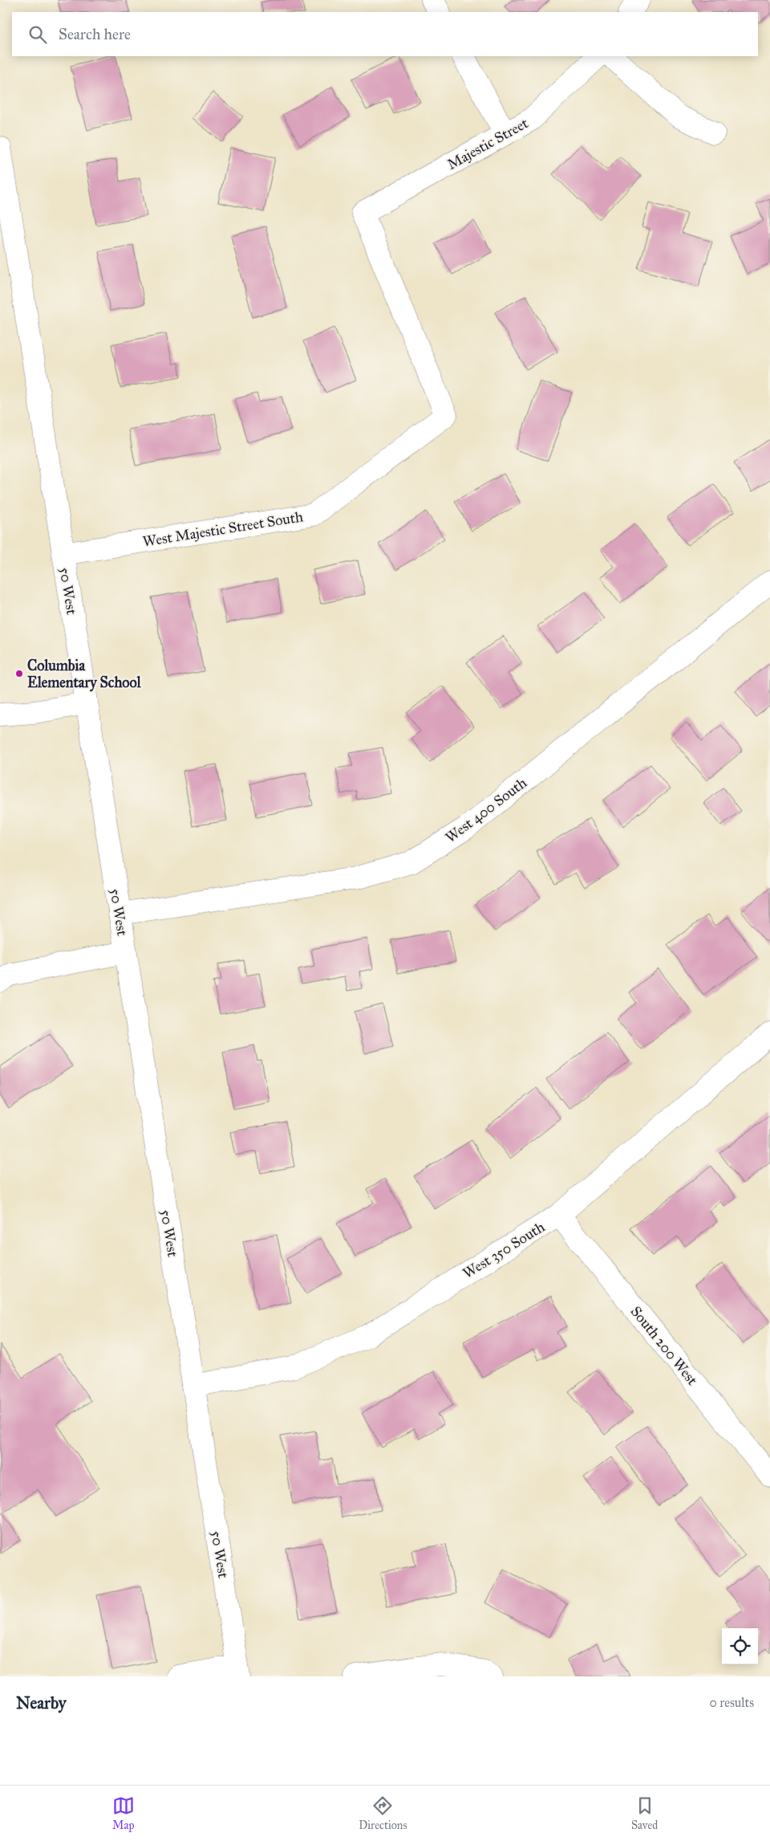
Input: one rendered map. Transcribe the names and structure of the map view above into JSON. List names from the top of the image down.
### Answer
{
  "streets": {
    "street": [
      "Majestic Street",
      "West Majestic Street South",
      "50 West",
      "West 400 South",
      "West 350 South",
      "South 200 West"
    ]
  },
  "crossings": [
    ["Majestic Street", "West Majestic Street South"],
    ["West Majestic Street South", "50 West"],
    ["50 West", "West 400 South"],
    ["50 West", "West 350 South"],
    ["West 350 South", "South 200 West"]
  ],
  "places": ["Columbia Elementary School"],
  "page": {
    "search": "Search here",
    "heading": ["Nearby", "0 results"],
    "nav": ["Map", "Directions", "Saved"]
  }
}
